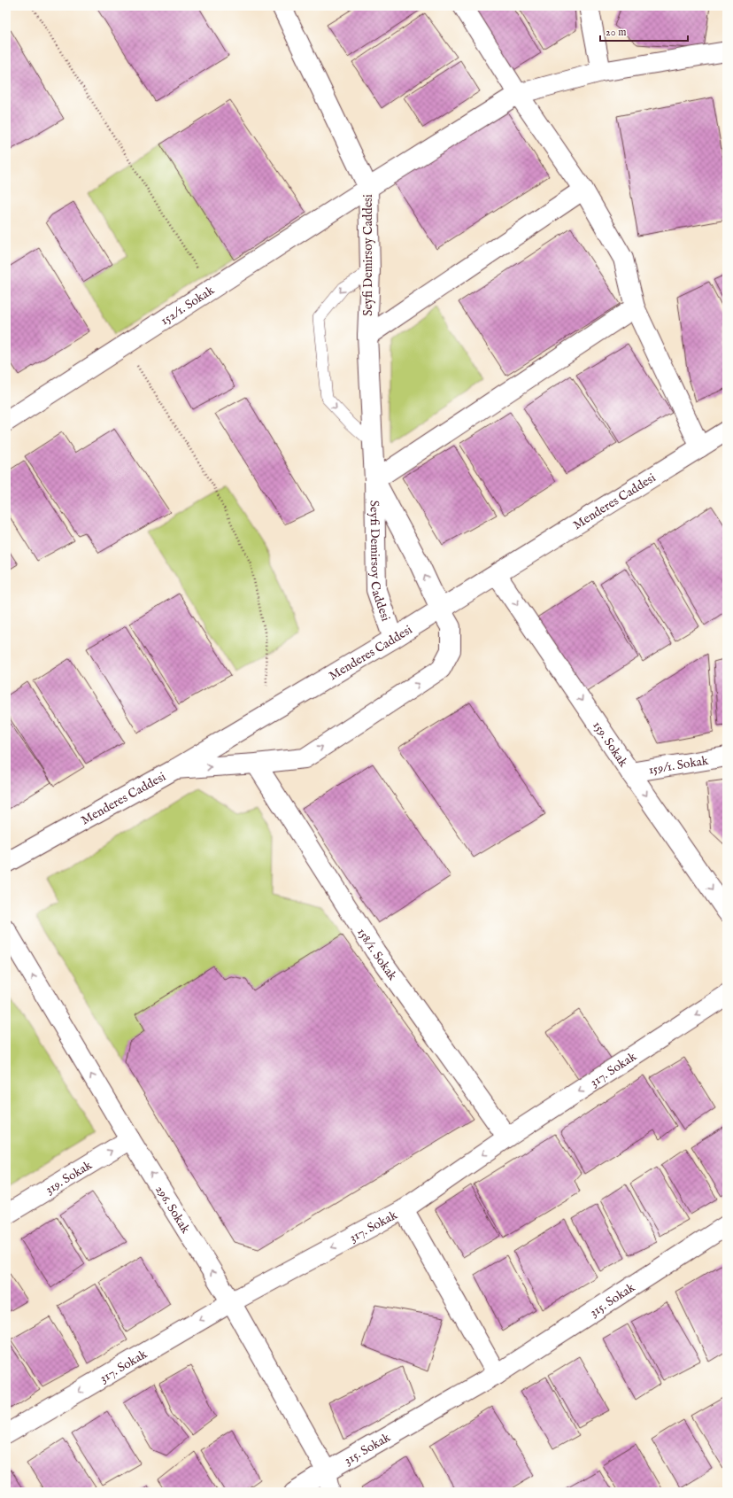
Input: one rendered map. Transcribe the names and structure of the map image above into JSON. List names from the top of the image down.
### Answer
{
  "streets": {
    "street": [
      "Seyfi Demirsoy Caddesi",
      "152/1. Sokak",
      "Menderes Caddesi",
      "159. Sokak",
      "159/1. Sokak",
      "158/1. Sokak",
      "317. Sokak",
      "319. Sokak",
      "296. Sokak",
      "315. Sokak"
    ]
  },
  "crossings": [
    ["Seyfi Demirsoy Caddesi", "152/1. Sokak"],
    ["Seyfi Demirsoy Caddesi", "Menderes Caddesi"],
    ["Seyfi Demirsoy Caddesi", "158/1. Sokak"],
    ["Menderes Caddesi", "159. Sokak"],
    ["159. Sokak", "159/1. Sokak"],
    ["158/1. Sokak", "317. Sokak"],
    ["317. Sokak", "296. Sokak"],
    ["319. Sokak", "296. Sokak"],
    ["296. Sokak", "315. Sokak"]
  ],
  "one_way": [
    "159. Sokak",
    "317. Sokak",
    "319. Sokak",
    "296. Sokak"
  ],
  "scale_bar": "20 m"
}
